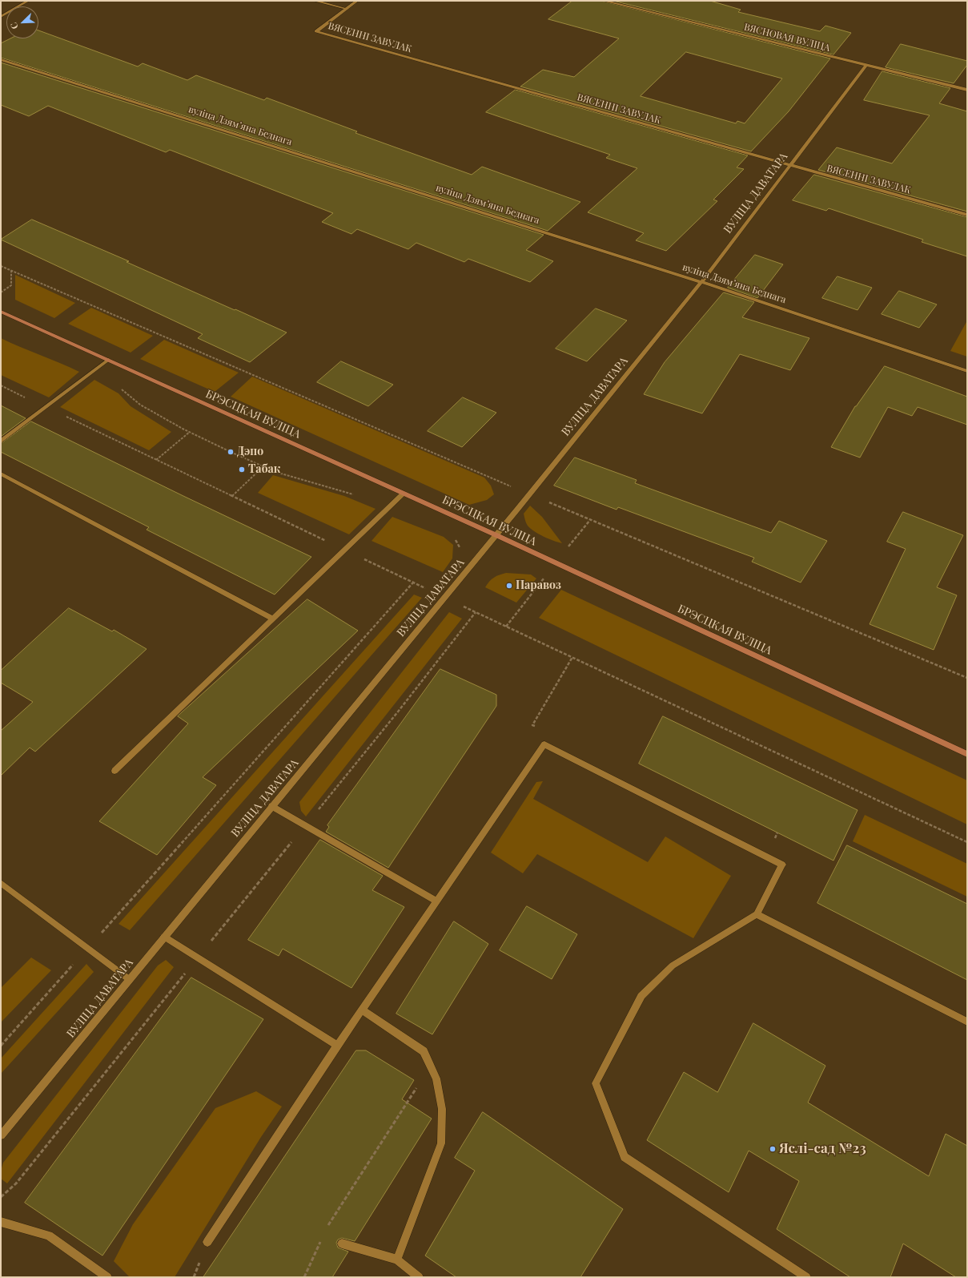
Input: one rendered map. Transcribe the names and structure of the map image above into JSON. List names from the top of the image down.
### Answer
{
  "streets": {
    "main road": ["БРЭСЦКАЯ ВУЛІЦА"],
    "street": [
      "ВЯСЕННІ ЗАВУЛАК",
      "ВЯСНОВАЯ ВУЛІЦА",
      "вуліца Дзямʼяна Беднага",
      "ВУЛІЦА ДАВАТАРА"
    ]
  },
  "crossings": [
    ["ВЯСЕННІ ЗАВУЛАК", "ВУЛІЦА ДАВАТАРА"],
    ["ВЯСНОВАЯ ВУЛІЦА", "ВУЛІЦА ДАВАТАРА"],
    ["вуліца Дзямʼяна Беднага", "ВУЛІЦА ДАВАТАРА"],
    ["ВУЛІЦА ДАВАТАРА", "БРЭСЦКАЯ ВУЛІЦА"]
  ],
  "places": [
    "Дэпо",
    "Табак",
    "Паравоз",
    "Яслі-сад №23"
  ],
  "north": "bottom left"
}
